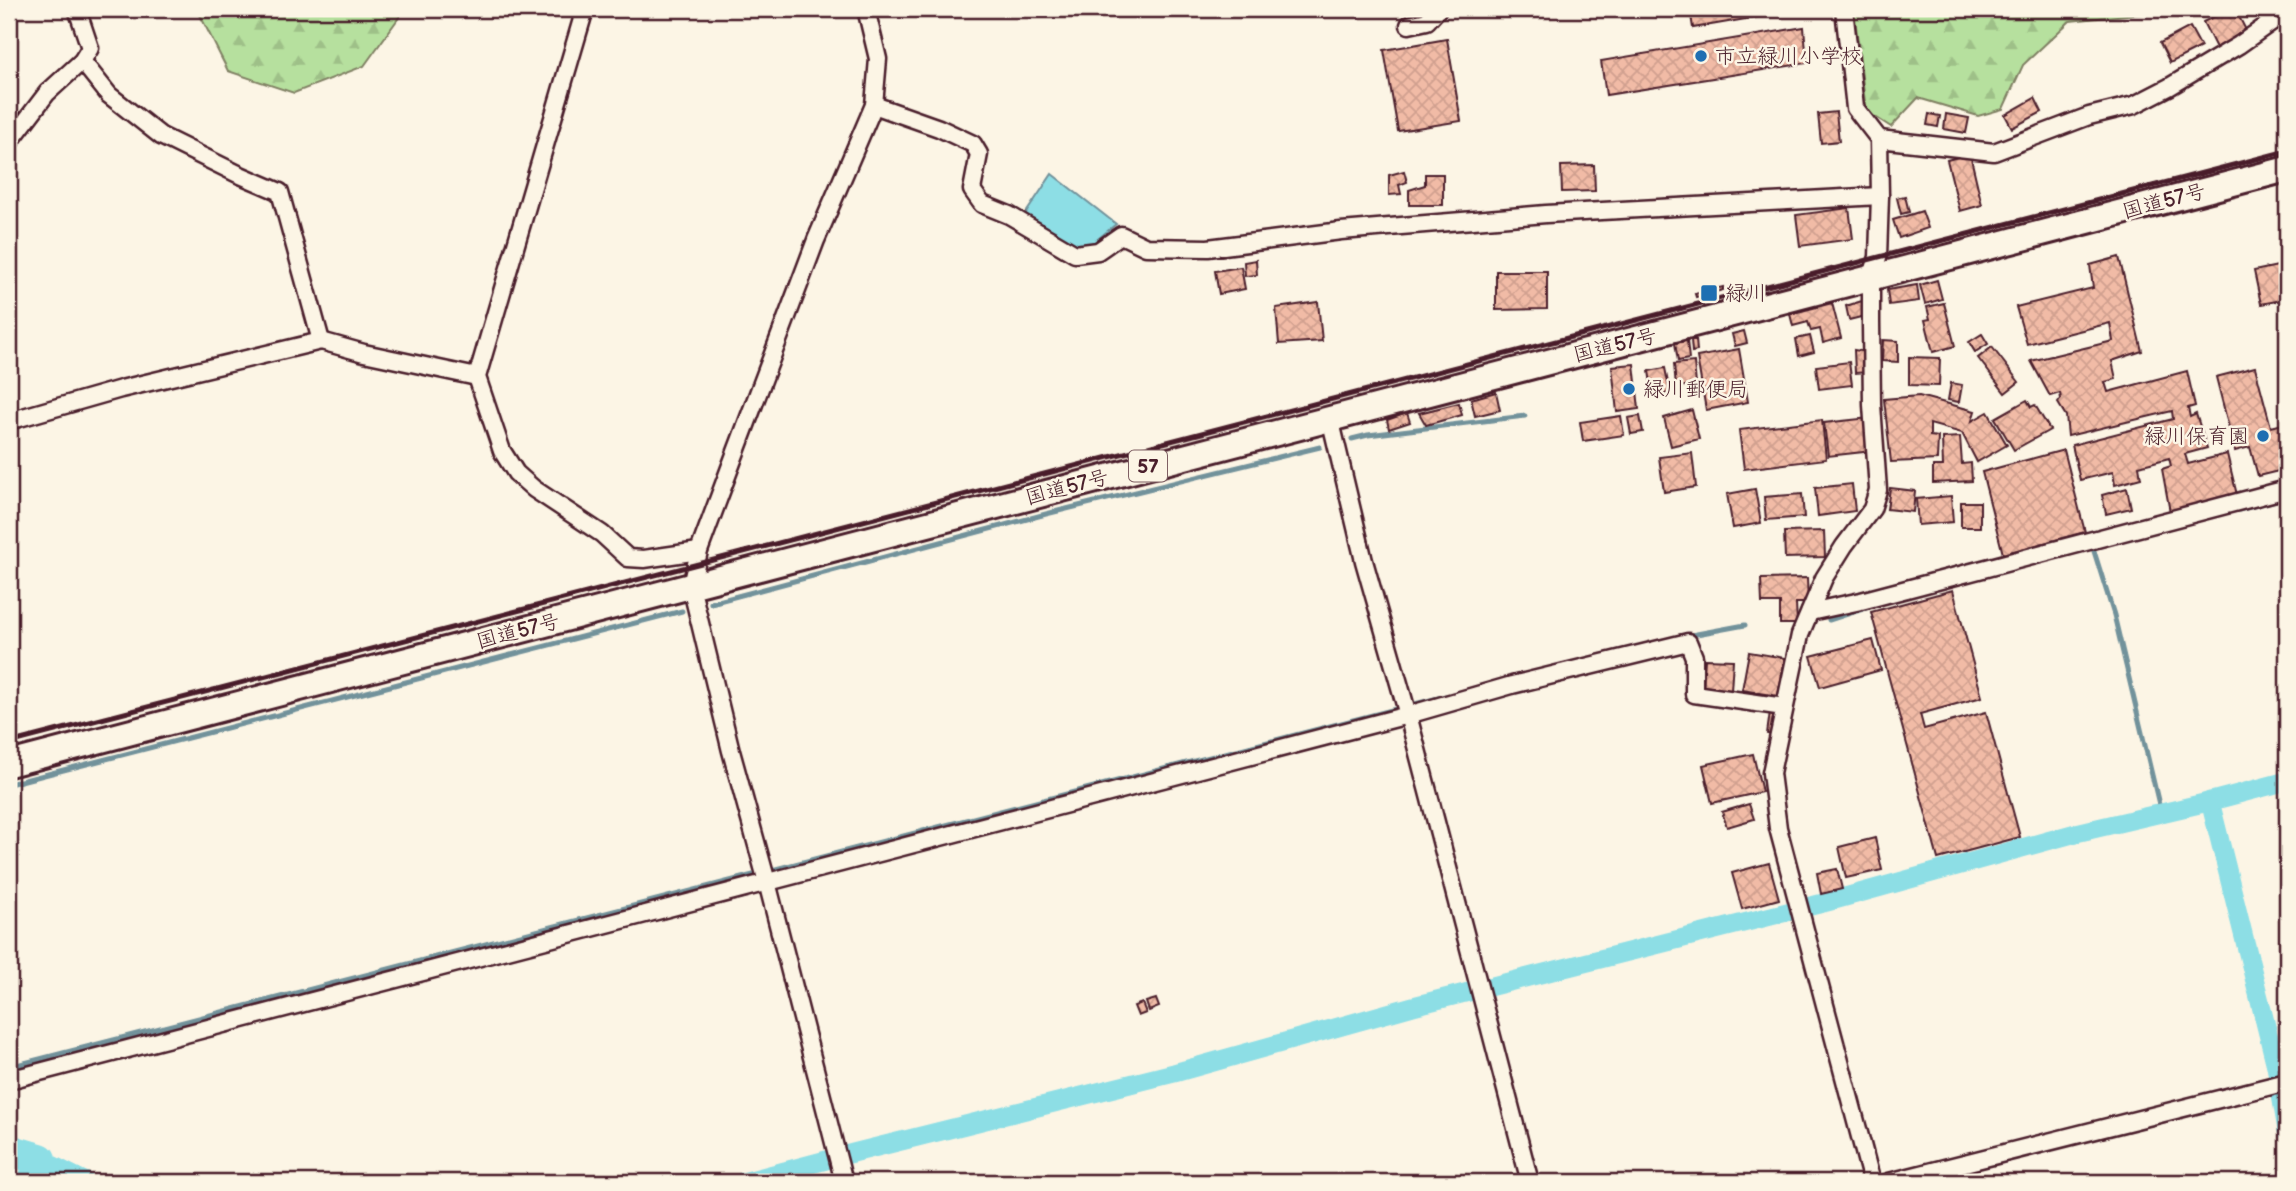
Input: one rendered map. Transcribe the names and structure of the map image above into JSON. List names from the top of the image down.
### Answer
{
  "streets": {
    "highway": ["国道57号", "57"]
  },
  "places": {
    "other": ["市立緑川小学校", "緑川郵便局", "緑川保育園"],
    "transit": ["緑川"]
  }
}
